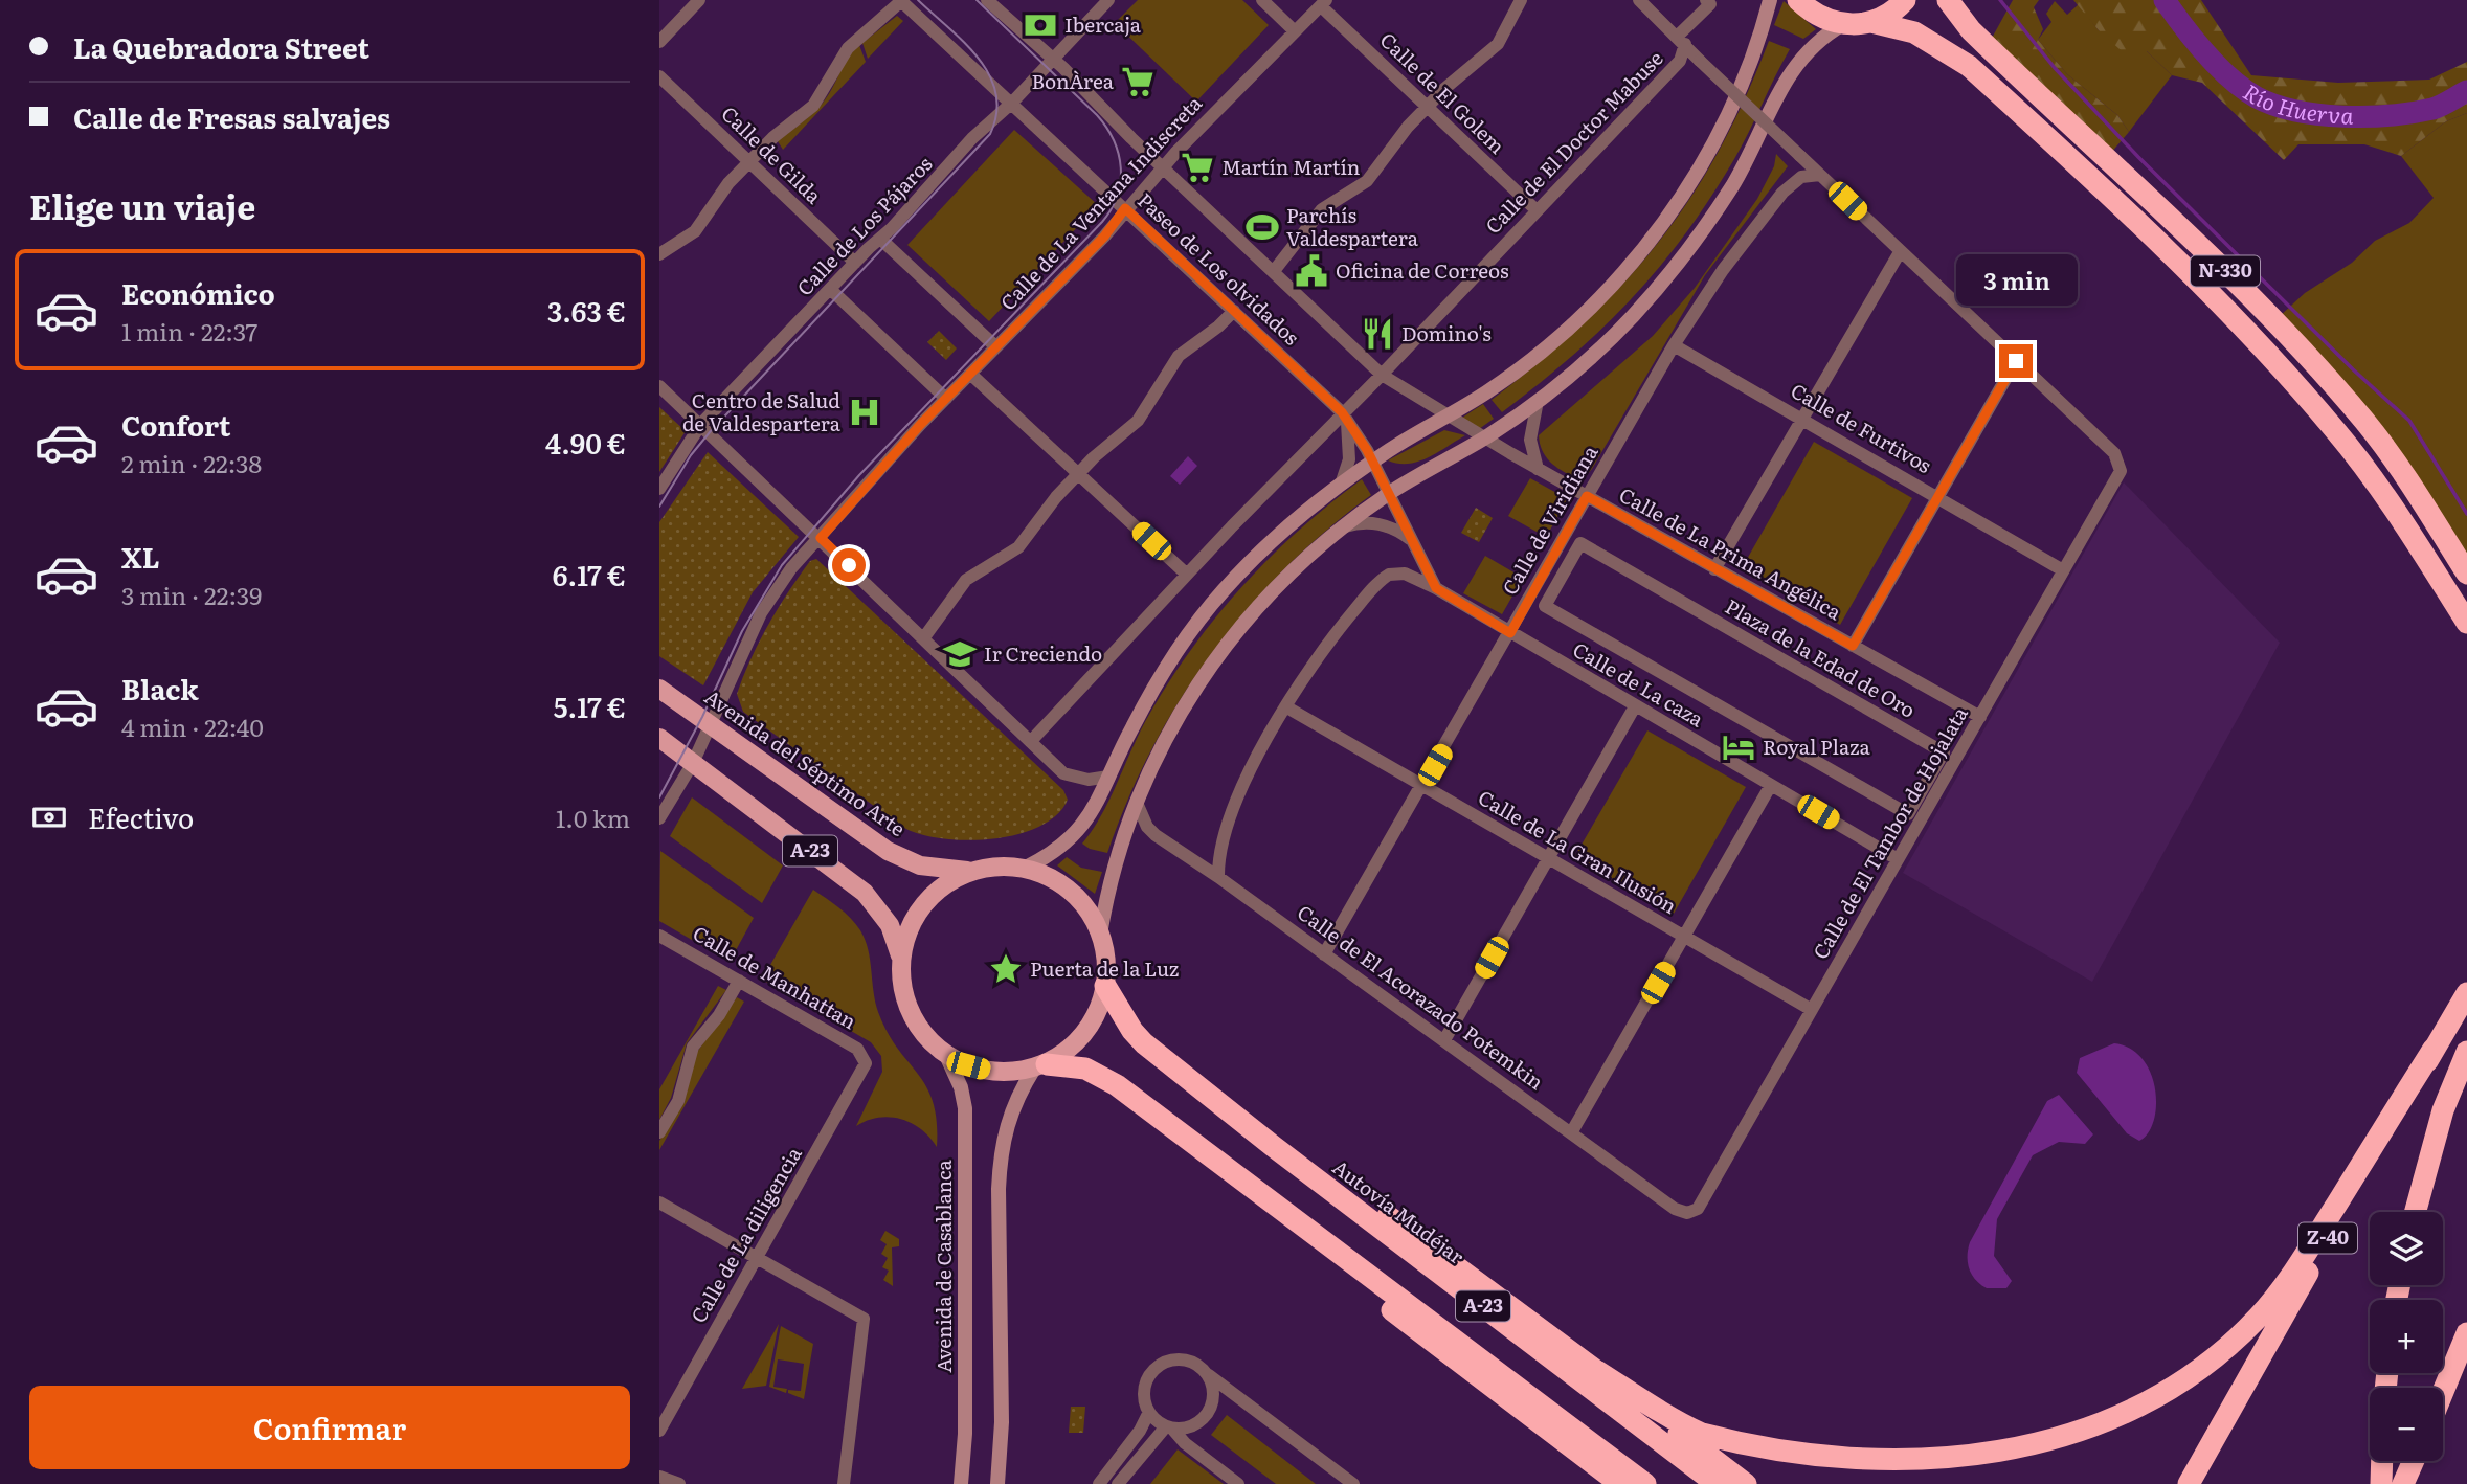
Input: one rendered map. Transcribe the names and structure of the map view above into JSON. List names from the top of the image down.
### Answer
{
  "streets": {
    "highway": [
      "N-330",
      "A-23",
      "Autovía Mudéjar",
      "Z-40"
    ],
    "main road": ["Avenida del Séptimo Arte", "Avenida de Casablanca"],
    "street": [
      "Calle de El Golem",
      "Calle de El Doctor Mabuse",
      "Calle de Gilda",
      "Calle de La Ventana Indiscreta",
      "Calle de Los Pájaros",
      "Paseo de Los olvidados",
      "Calle de Furtivos",
      "Calle de Viridiana",
      "Calle de La Prima Angélica",
      "Plaza de la Edad de Oro",
      "Calle de La caza",
      "Calle de El Tambor de Hojalata",
      "Calle de La Gran Ilusión",
      "Calle de Manhattan",
      "Calle de El Acorazado Potemkin",
      "Calle de La diligencia"
    ]
  },
  "crossings": [
    ["Calle de El Golem", "Calle de El Doctor Mabuse"],
    ["Calle de El Golem", "Calle de La Ventana Indiscreta"],
    ["Calle de El Doctor Mabuse", "Paseo de Los olvidados"],
    ["Calle de Gilda", "Calle de Los Pájaros"],
    ["Calle de La Ventana Indiscreta", "Paseo de Los olvidados"],
    ["Calle de La Ventana Indiscreta", "Avenida del Séptimo Arte"],
    ["Calle de La Ventana Indiscreta", "A-23"],
    ["Calle de Los Pájaros", "Paseo de Los olvidados"],
    ["Paseo de Los olvidados", "Calle de La Prima Angélica"],
    ["Calle de Furtivos", "Calle de Viridiana"],
    ["Calle de Furtivos", "Calle de El Tambor de Hojalata"],
    ["Calle de Viridiana", "Calle de La Prima Angélica"],
    ["Calle de Viridiana", "Calle de La caza"],
    ["Calle de Viridiana", "Calle de La Gran Ilusión"],
    ["Calle de Viridiana", "Calle de El Acorazado Potemkin"],
    ["Calle de La Prima Angélica", "Calle de El Tambor de Hojalata"],
    ["Calle de La caza", "Calle de El Tambor de Hojalata"],
    ["Avenida del Séptimo Arte", "A-23"],
    ["Avenida del Séptimo Arte", "Autovía Mudéjar"],
    ["Avenida del Séptimo Arte", "Avenida de Casablanca"],
    ["Calle de El Tambor de Hojalata", "Calle de La Gran Ilusión"],
    ["Calle de El Tambor de Hojalata", "Calle de El Acorazado Potemkin"],
    ["A-23", "Autovía Mudéjar"],
    ["A-23", "Avenida de Casablanca"],
    ["Calle de Manhattan", "Calle de La diligencia"],
    ["Autovía Mudéjar", "Avenida de Casablanca"]
  ],
  "water": ["Río Huerva"],
  "places": {
    "bank": ["Ibercaja"],
    "supermarket": ["BonÀrea", "Martín Martín"],
    "sports": ["Parchís Valdespartera"],
    "public building": ["Oficina de Correos"],
    "restaurant": ["Domino's"],
    "hospital": ["Centro de Salud de Valdespartera"],
    "school or university": ["Ir Creciendo"],
    "hotel": ["Royal Plaza"],
    "place": ["Puerta de la Luz"]
  },
  "page": {
    "banner": ["La Quebradora Street", "Calle de Fresas salvajes"],
    "heading": "Elige un viaje",
    "list": [
      {
        "name": "Económico",
        "note": "1 min · 22:37",
        "value": "3.63 €"
      },
      {
        "name": "Confort",
        "note": "2 min · 22:38",
        "value": "4.90 €"
      },
      {
        "name": "XL",
        "note": "3 min · 22:39",
        "value": "6.17 €"
      },
      {
        "name": "Black",
        "note": "4 min · 22:40",
        "value": "5.17 €"
      }
    ],
    "bubble": "3 min",
    "pay": ["Efectivo", "1.0 km"],
    "map_buttons": ["+", "−"],
    "buttons": "Confirmar"
  }
}
